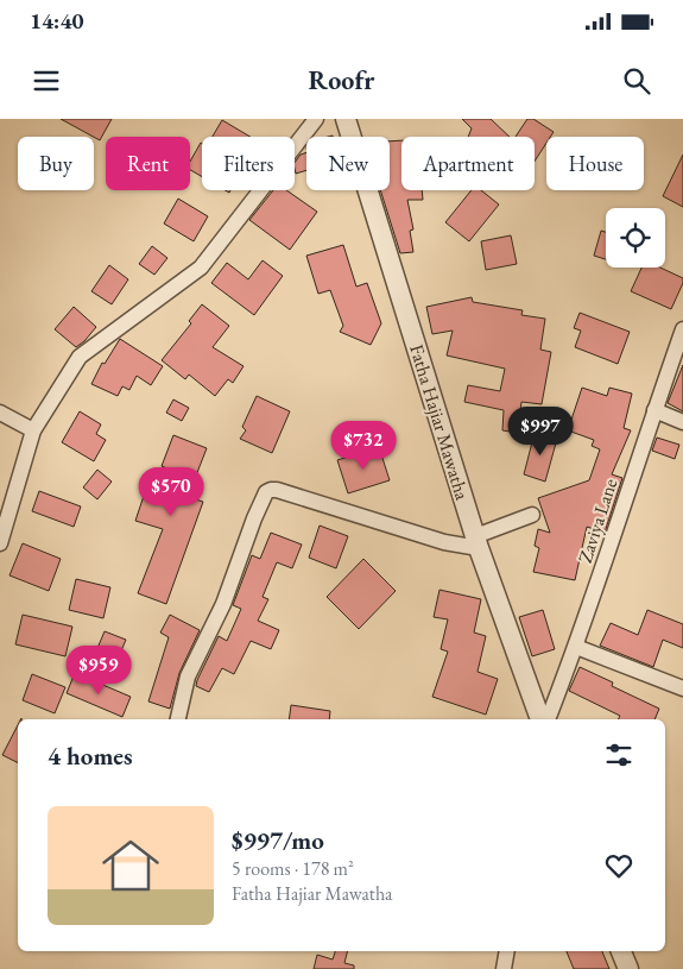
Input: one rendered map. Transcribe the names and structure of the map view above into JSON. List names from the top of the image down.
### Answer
{
  "streets": {
    "street": ["Fatha Hajiar Mawatha", "Zaviya Lane"]
  },
  "page": {
    "status": "14:40",
    "header": "Roofr",
    "chip": [
      "Buy",
      "Rent",
      "Filters",
      "New",
      "Apartment",
      "House"
    ],
    "price": [
      "$997",
      "$732",
      "$570",
      "$959"
    ],
    "heading": "4 homes",
    "list": [
      {
        "name": "$997/mo",
        "note": "5 rooms · 178 m² · Fatha Hajiar Mawatha"
      }
    ]
  }
}
